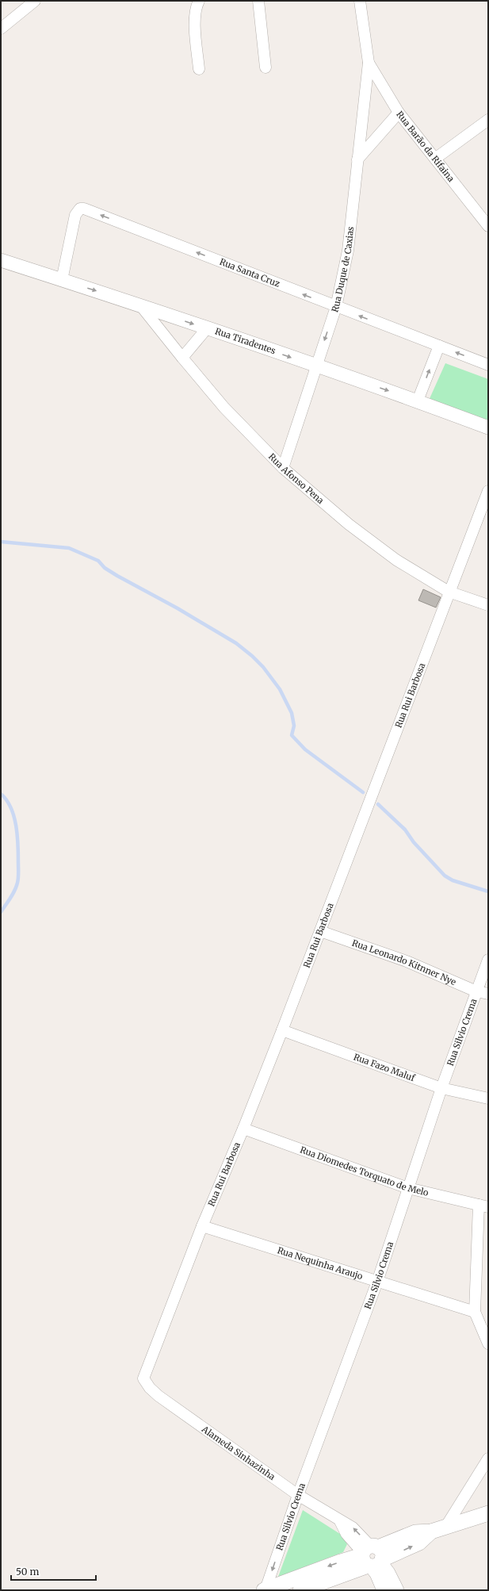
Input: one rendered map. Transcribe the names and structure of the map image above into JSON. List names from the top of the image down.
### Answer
{
  "streets": {
    "street": [
      "Rua Barão da Rifaina",
      "Rua Duque de Caxias",
      "Rua Santa Cruz",
      "Rua Tiradentes",
      "Rua Afonso Pena",
      "Rua Rui Barbosa",
      "Rua Leonardo Kitnner Nye",
      "Rua Silvio Crema",
      "Rua Fazo Maluf",
      "Rua Diomedes Torquato de Melo",
      "Rua Nequinha Araujo",
      "Alameda Sinhazinha"
    ]
  },
  "crossings": [
    ["Rua Barão da Rifaina", "Rua Duque de Caxias"],
    ["Rua Duque de Caxias", "Rua Santa Cruz"],
    ["Rua Duque de Caxias", "Rua Tiradentes"],
    ["Rua Duque de Caxias", "Rua Afonso Pena"],
    ["Rua Santa Cruz", "Rua Tiradentes"],
    ["Rua Tiradentes", "Rua Afonso Pena"],
    ["Rua Afonso Pena", "Rua Rui Barbosa"],
    ["Rua Rui Barbosa", "Rua Leonardo Kitnner Nye"],
    ["Rua Rui Barbosa", "Rua Fazo Maluf"],
    ["Rua Rui Barbosa", "Rua Diomedes Torquato de Melo"],
    ["Rua Rui Barbosa", "Rua Nequinha Araujo"],
    ["Rua Rui Barbosa", "Alameda Sinhazinha"],
    ["Rua Leonardo Kitnner Nye", "Rua Silvio Crema"],
    ["Rua Silvio Crema", "Rua Fazo Maluf"],
    ["Rua Silvio Crema", "Rua Diomedes Torquato de Melo"],
    ["Rua Silvio Crema", "Rua Nequinha Araujo"],
    ["Rua Silvio Crema", "Alameda Sinhazinha"]
  ],
  "one_way": ["Rua Santa Cruz", "Rua Tiradentes"],
  "scale_bar": "50 m"
}
